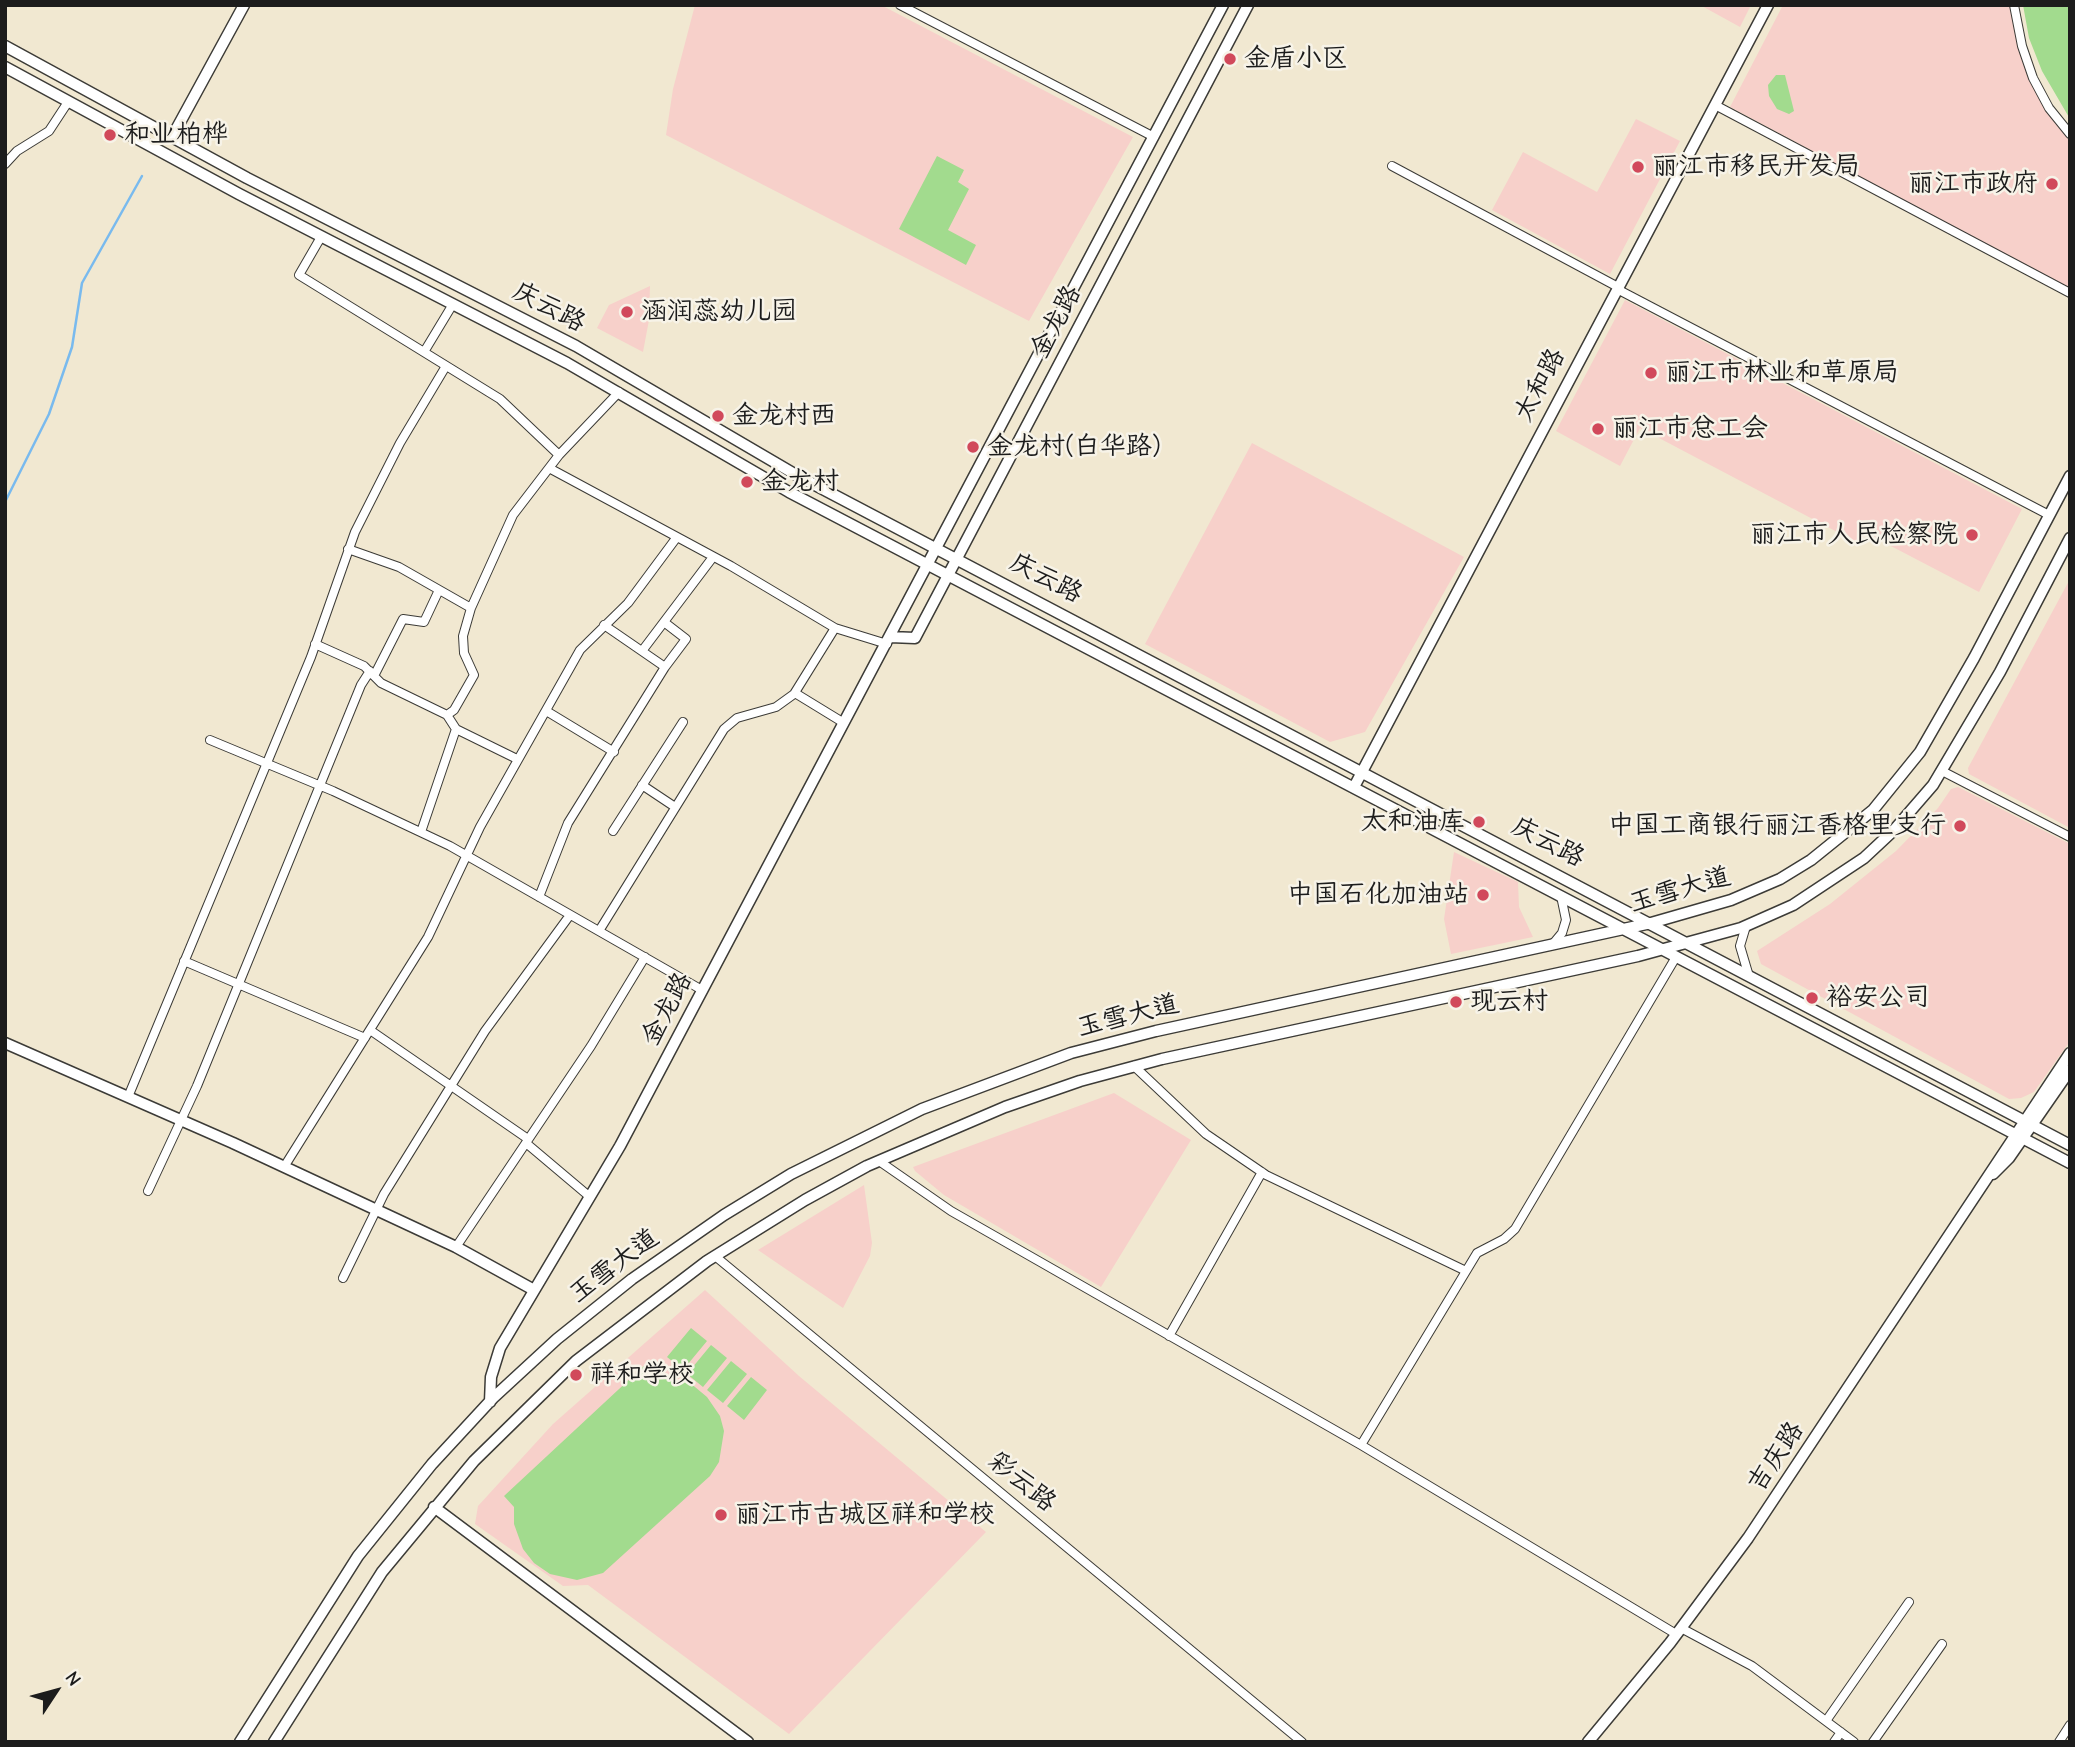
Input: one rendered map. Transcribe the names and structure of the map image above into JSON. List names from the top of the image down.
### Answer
{
  "streets": {
    "main road": [
      "庆云路",
      "金龙路",
      "太和路",
      "玉雪大道",
      "吉庆路"
    ],
    "street": ["彩云路"]
  },
  "crossings": [
    ["庆云路", "金龙路"],
    ["庆云路", "太和路"],
    ["庆云路", "玉雪大道"],
    ["庆云路", "吉庆路"],
    ["金龙路", "玉雪大道"],
    ["玉雪大道", "彩云路"]
  ],
  "places": [
    "金盾小区",
    "和业柏桦",
    "丽江市移民开发局",
    "丽江市政府",
    "涵润蕊幼儿园",
    "丽江市林业和草原局",
    "金龙村西",
    "丽江市总工会",
    "金龙村(白华路)",
    "金龙村",
    "丽江市人民检察院",
    "太和油库",
    "中国工商银行丽江香格里支行",
    "中国石化加油站",
    "裕安公司",
    "现云村",
    "祥和学校",
    "丽江市古城区祥和学校"
  ],
  "north": "top right"
}
